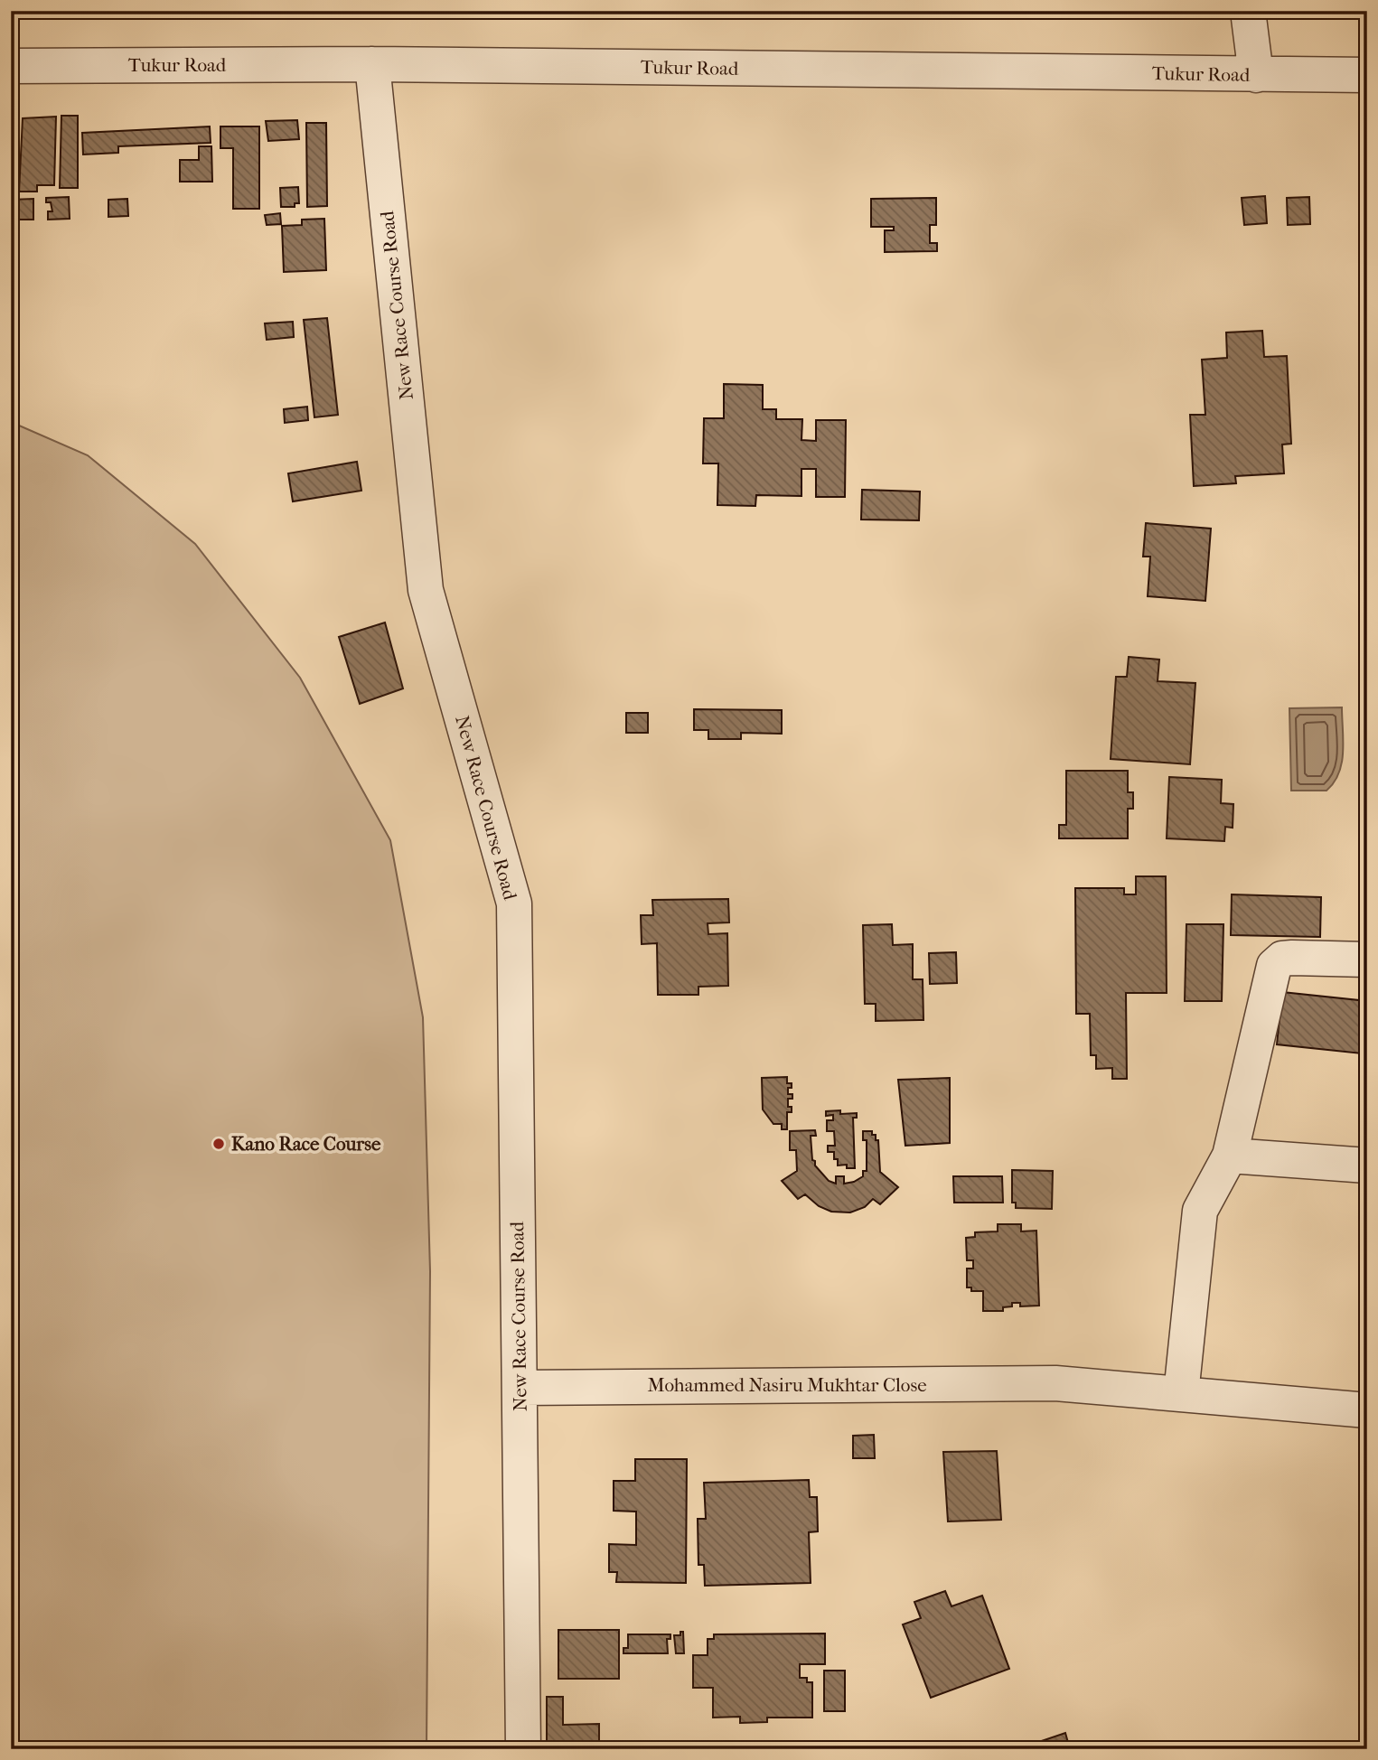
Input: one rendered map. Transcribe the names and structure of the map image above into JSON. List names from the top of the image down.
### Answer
{
  "streets": {
    "street": ["Tukur Road", "New Race Course Road", "Mohammed Nasiru Mukhtar Close"]
  },
  "crossings": [
    ["Tukur Road", "New Race Course Road"],
    ["New Race Course Road", "Mohammed Nasiru Mukhtar Close"]
  ],
  "places": ["Kano Race Course"]
}
